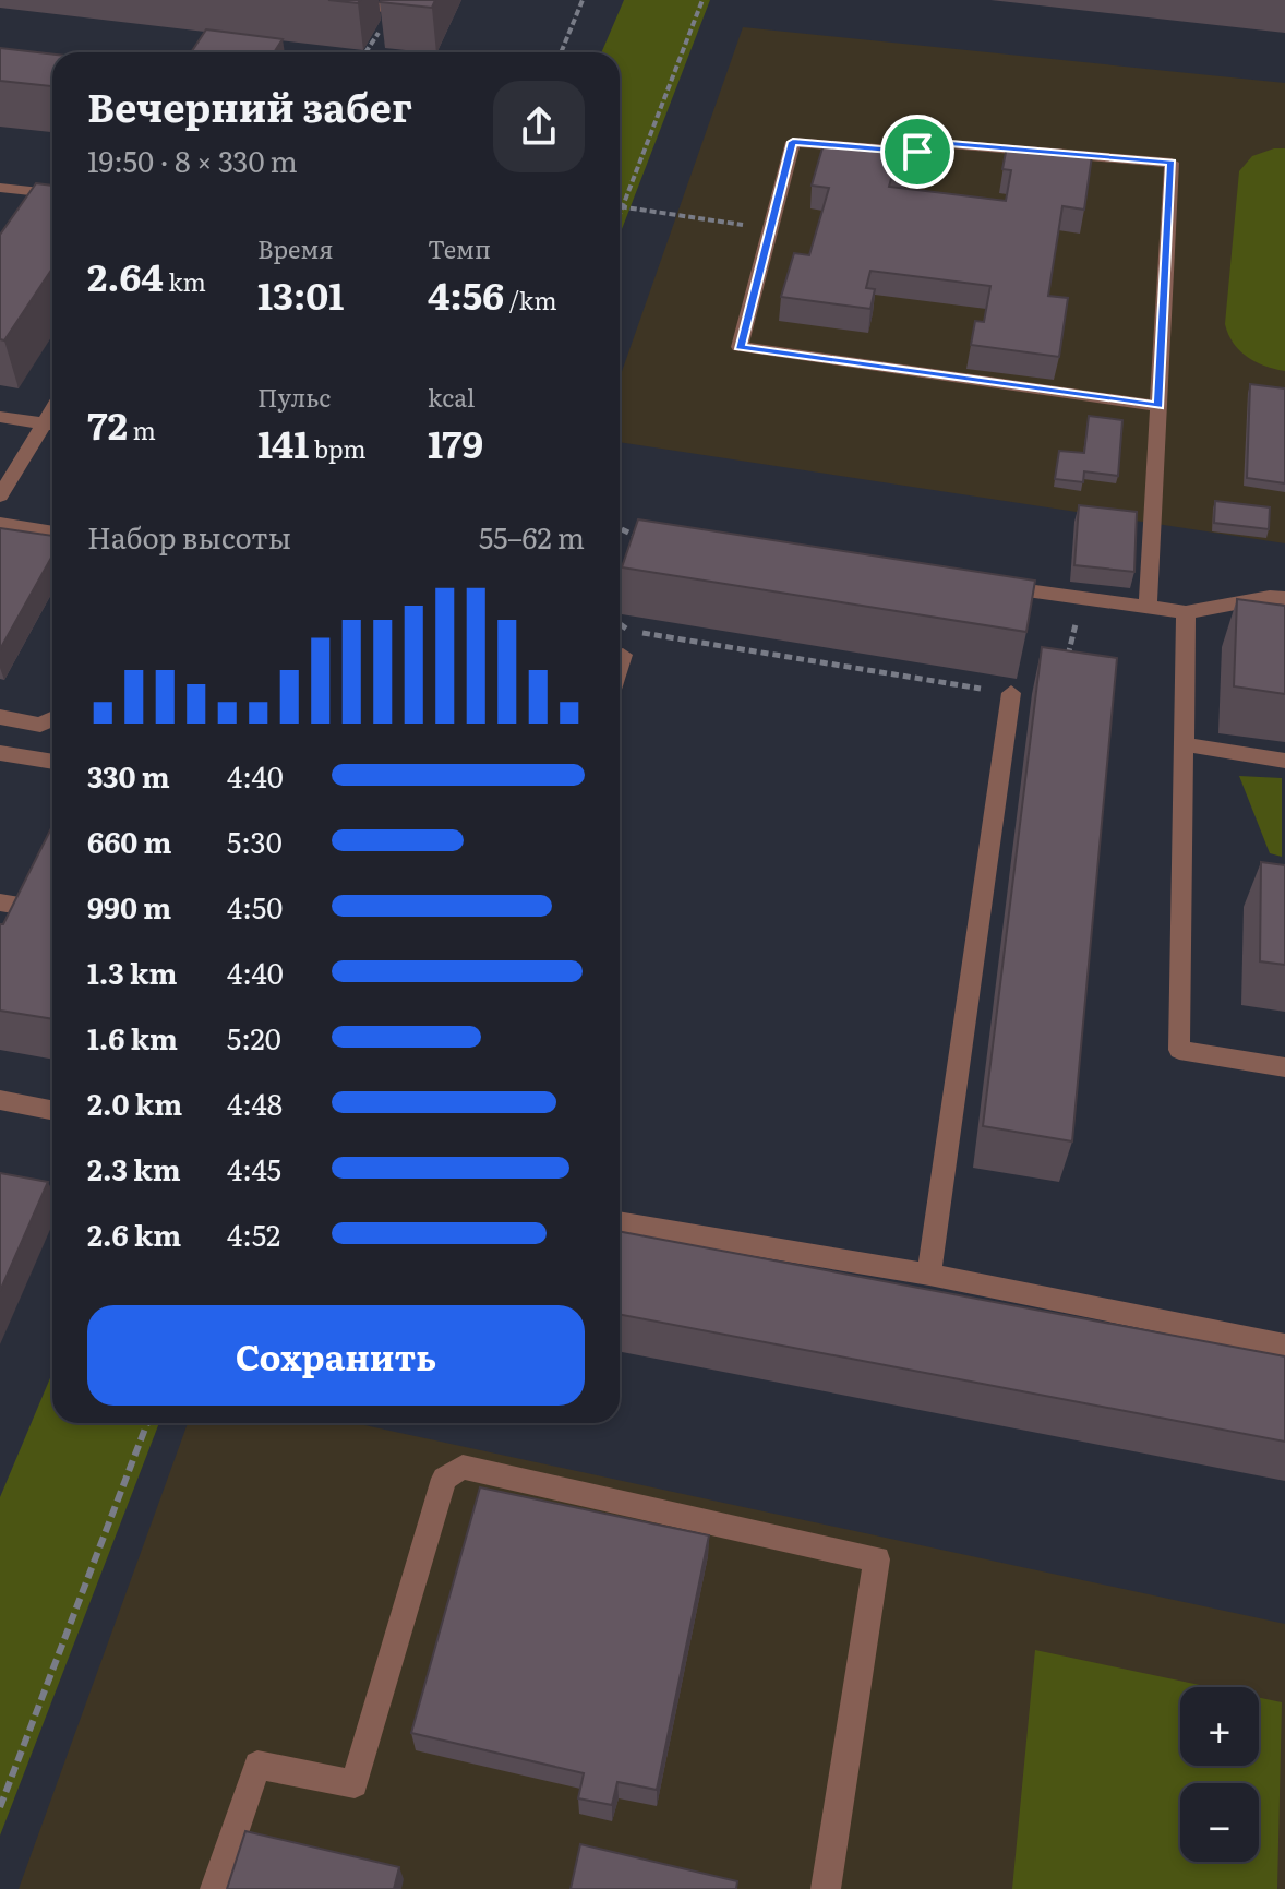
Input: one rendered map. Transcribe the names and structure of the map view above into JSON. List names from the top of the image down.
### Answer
{
  "page": {
    "heading": ["Вечерний забег", "19:50 · 8 × 330 m"],
    "stats": [
      ["2.64 km"],
      ["Время", "13:01"],
      ["Темп", "4:56 /km"],
      ["72 m"],
      ["Пульс", "141 bpm"],
      ["kcal", "179"]
    ],
    "chart": ["Набор высоты", "55–62 m"],
    "list": [
      {
        "name": "330 m",
        "note": "4:40"
      },
      {
        "name": "660 m",
        "note": "5:30"
      },
      {
        "name": "990 m",
        "note": "4:50"
      },
      {
        "name": "1.3 km",
        "note": "4:40"
      },
      {
        "name": "1.6 km",
        "note": "5:20"
      },
      {
        "name": "2.0 km",
        "note": "4:48"
      },
      {
        "name": "2.3 km",
        "note": "4:45"
      },
      {
        "name": "2.6 km",
        "note": "4:52"
      }
    ],
    "buttons": "Сохранить",
    "map_buttons": ["+", "−"]
  }
}
